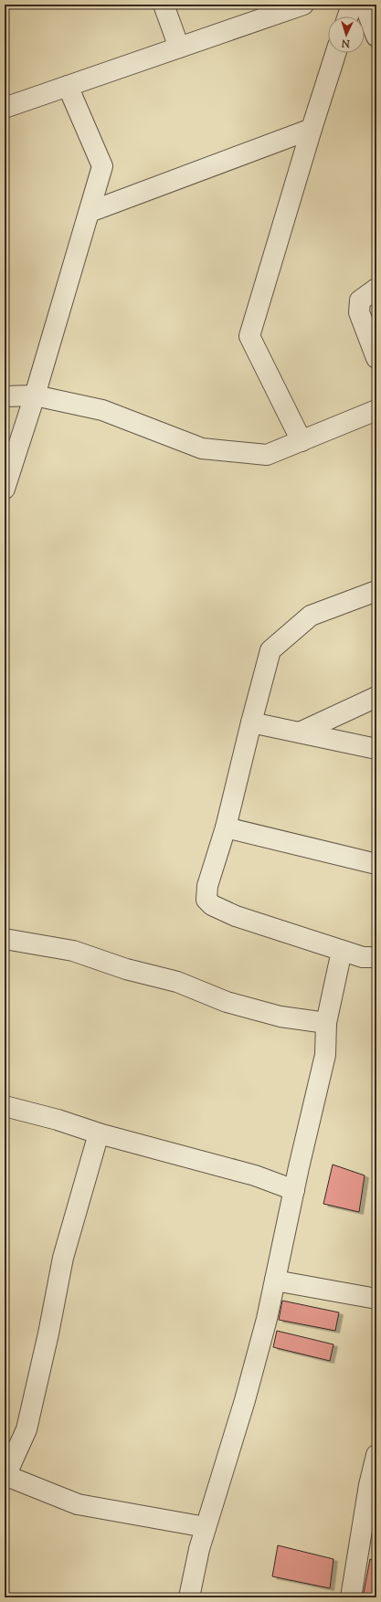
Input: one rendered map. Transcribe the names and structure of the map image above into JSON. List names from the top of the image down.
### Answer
{
  "north": "bottom"
}
